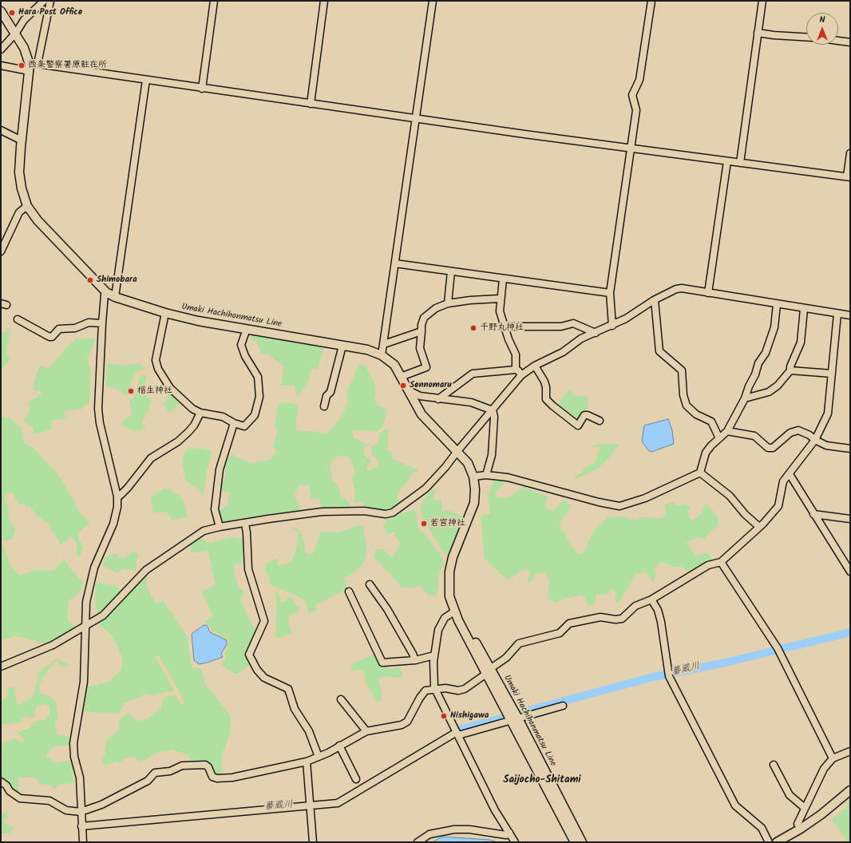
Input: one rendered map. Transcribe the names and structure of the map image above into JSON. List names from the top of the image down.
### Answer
{
  "streets": {
    "main road": ["Umaki Hachihonmatsu Line"]
  },
  "districts": ["Saijocho-Shitami"],
  "water": ["蕃蔵川"],
  "places": [
    "Hara Post Office",
    "西条警察署原駐在所",
    "Shimobara",
    "千野丸神社",
    "Sennomaru",
    "稲生神社",
    "若宮神社",
    "Nishigawa"
  ],
  "north": "top"
}
